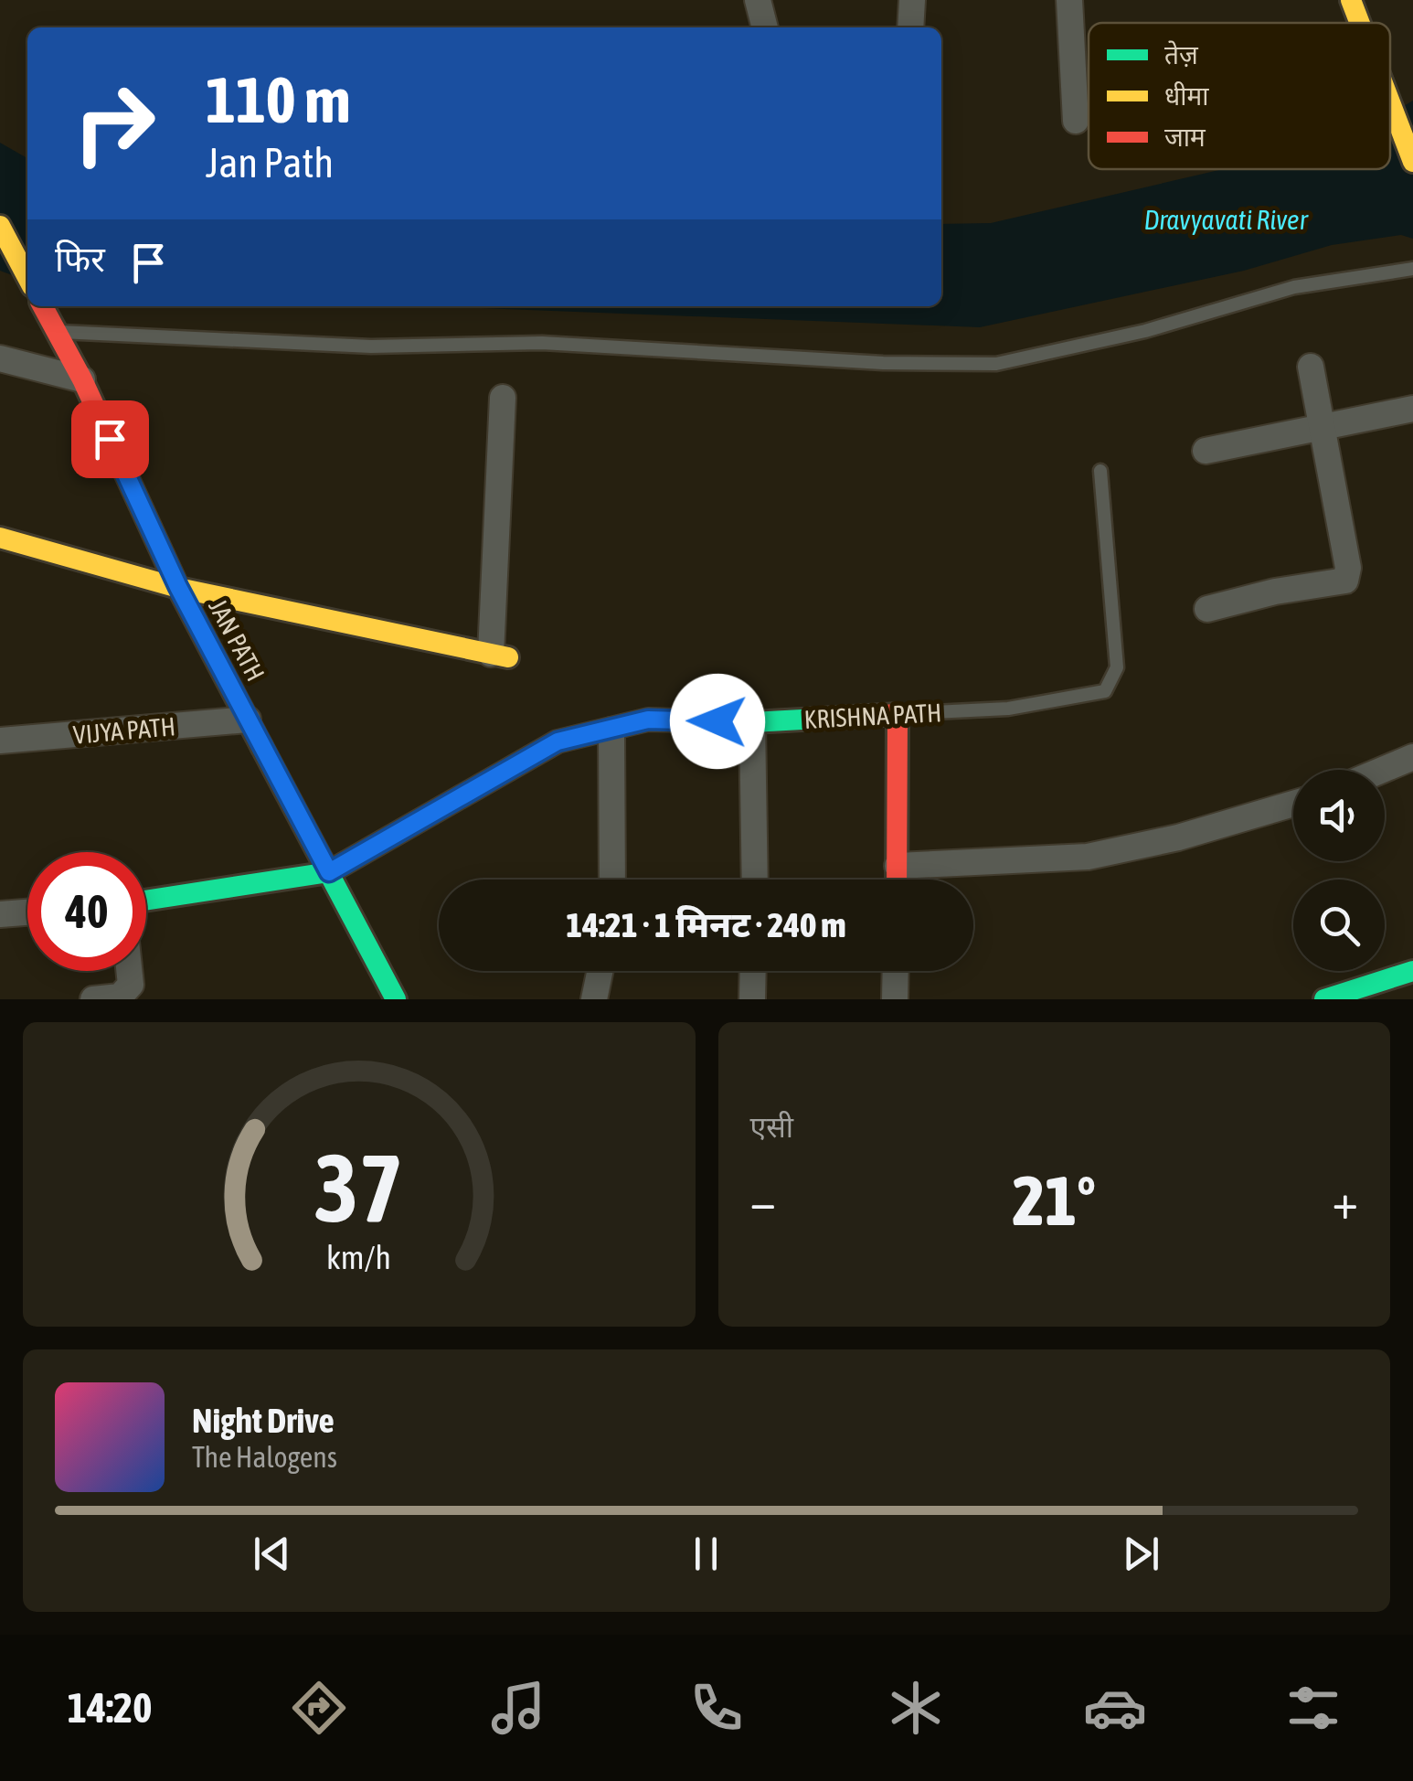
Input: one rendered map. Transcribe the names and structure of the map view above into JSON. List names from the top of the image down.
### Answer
{
  "streets": {
    "street": ["JAN PATH", "KRISHNA PATH", "VIJYA PATH"]
  },
  "crossings": [
    ["JAN PATH", "KRISHNA PATH"],
    ["JAN PATH", "VIJYA PATH"]
  ],
  "water": ["Dravyavati River"],
  "legend": ["तेज़", "धीमा", "जाम"],
  "page": {
    "turn": ["110 m", "Jan Path"],
    "then": "फिर",
    "limit": "40",
    "trip": "14:21 · 1 मिनट · 240 m",
    "tile": "एसी",
    "heat": ["−", "21°", "+"],
    "song": ["Night Drive", "The Halogens"],
    "tabs": "14:20",
    "gauge": ["37", "km/h"]
  }
}
